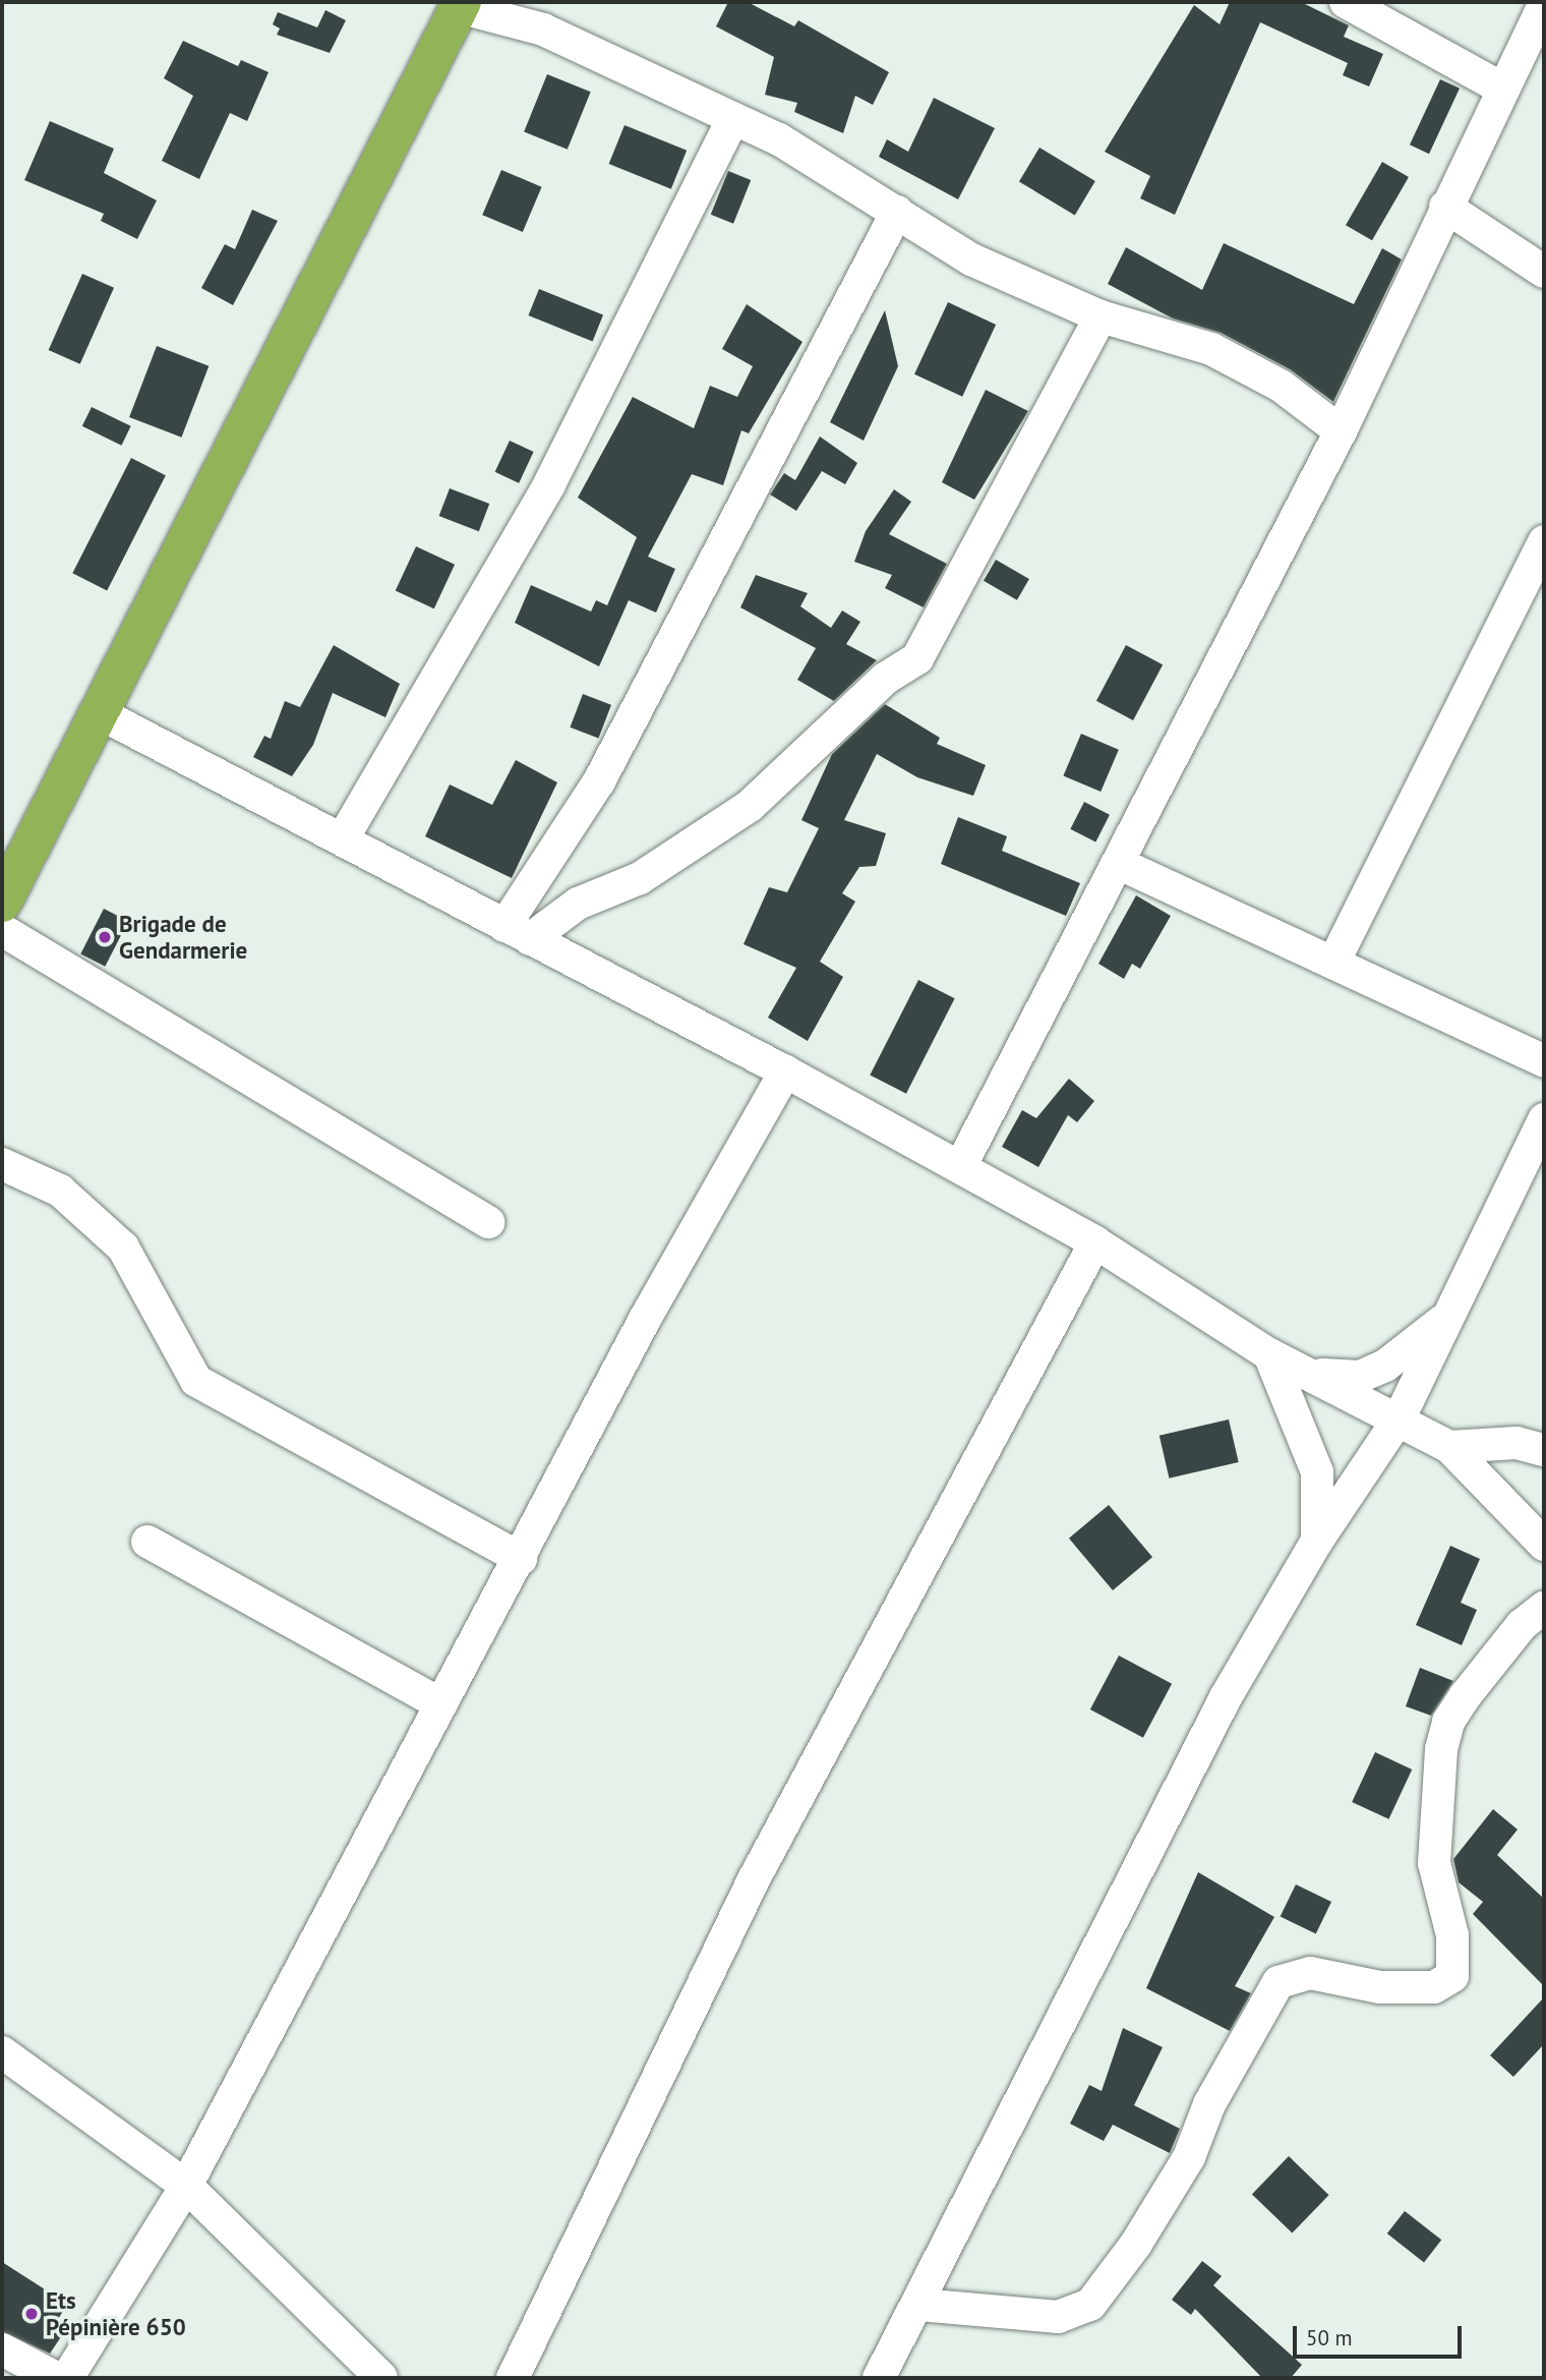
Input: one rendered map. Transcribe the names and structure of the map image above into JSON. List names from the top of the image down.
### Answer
{
  "places": ["Brigade de Gendarmerie", "Ets Pépinière 650"],
  "scale_bar": "50 m"
}
